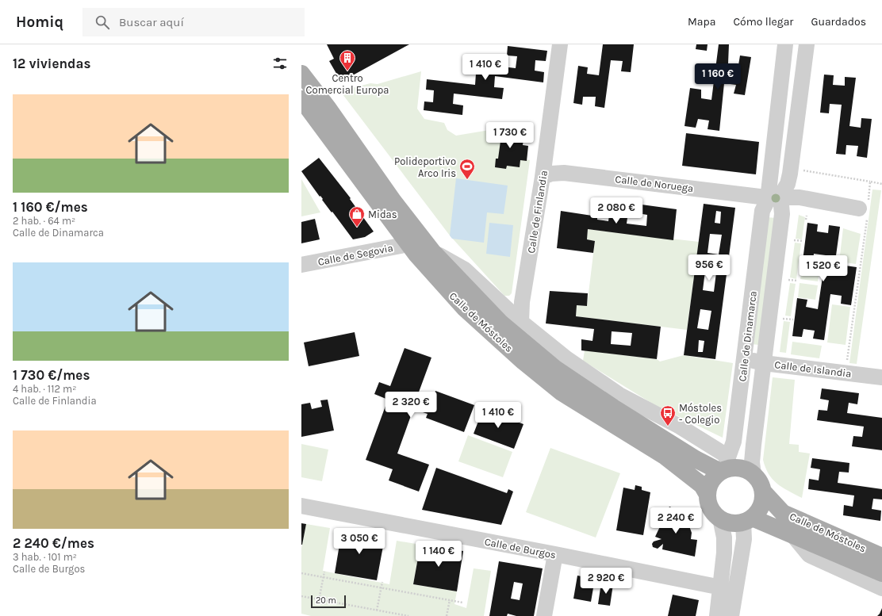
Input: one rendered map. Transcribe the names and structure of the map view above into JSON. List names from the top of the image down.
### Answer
{
  "streets": {
    "main road": ["Calle de Móstoles"],
    "street": [
      "Calle de Noruega",
      "Calle de Finlandia",
      "Calle de Segovia",
      "Calle de Dinamarca",
      "Calle de Islandia",
      "Calle de Burgos"
    ]
  },
  "crossings": [
    ["Calle de Noruega", "Calle de Finlandia"],
    ["Calle de Noruega", "Calle de Dinamarca"],
    ["Calle de Finlandia", "Calle de Móstoles"],
    ["Calle de Segovia", "Calle de Móstoles"],
    ["Calle de Móstoles", "Calle de Dinamarca"],
    ["Calle de Dinamarca", "Calle de Islandia"]
  ],
  "places": {
    "building": ["Centro Comercial Europa"],
    "sports": ["Polideportivo Arco Iris"],
    "shop": ["Midas"],
    "bus stop": ["Móstoles - Colegio"]
  },
  "scale_bar": "20 m",
  "page": {
    "header": "Homiq",
    "search": "Buscar aquí",
    "nav": ["Mapa", "Cómo llegar", "Guardados"],
    "heading": "12 viviendas",
    "price": [
      "1 410 €",
      "1 160 €",
      "1 730 €",
      "2 080 €",
      "956 €",
      "1 520 €",
      "2 320 €",
      "1 410 €",
      "2 240 €",
      "3 050 €",
      "1 140 €",
      "2 920 €"
    ],
    "list": [
      {
        "name": "1 160 €/mes",
        "note": "2 hab. · 64 m² · Calle de Dinamarca"
      },
      {
        "name": "1 730 €/mes",
        "note": "4 hab. · 112 m² · Calle de Finlandia"
      },
      {
        "name": "2 240 €/mes",
        "note": "3 hab. · 101 m² · Calle de Burgos"
      }
    ],
    "scale": "20 m"
  }
}
